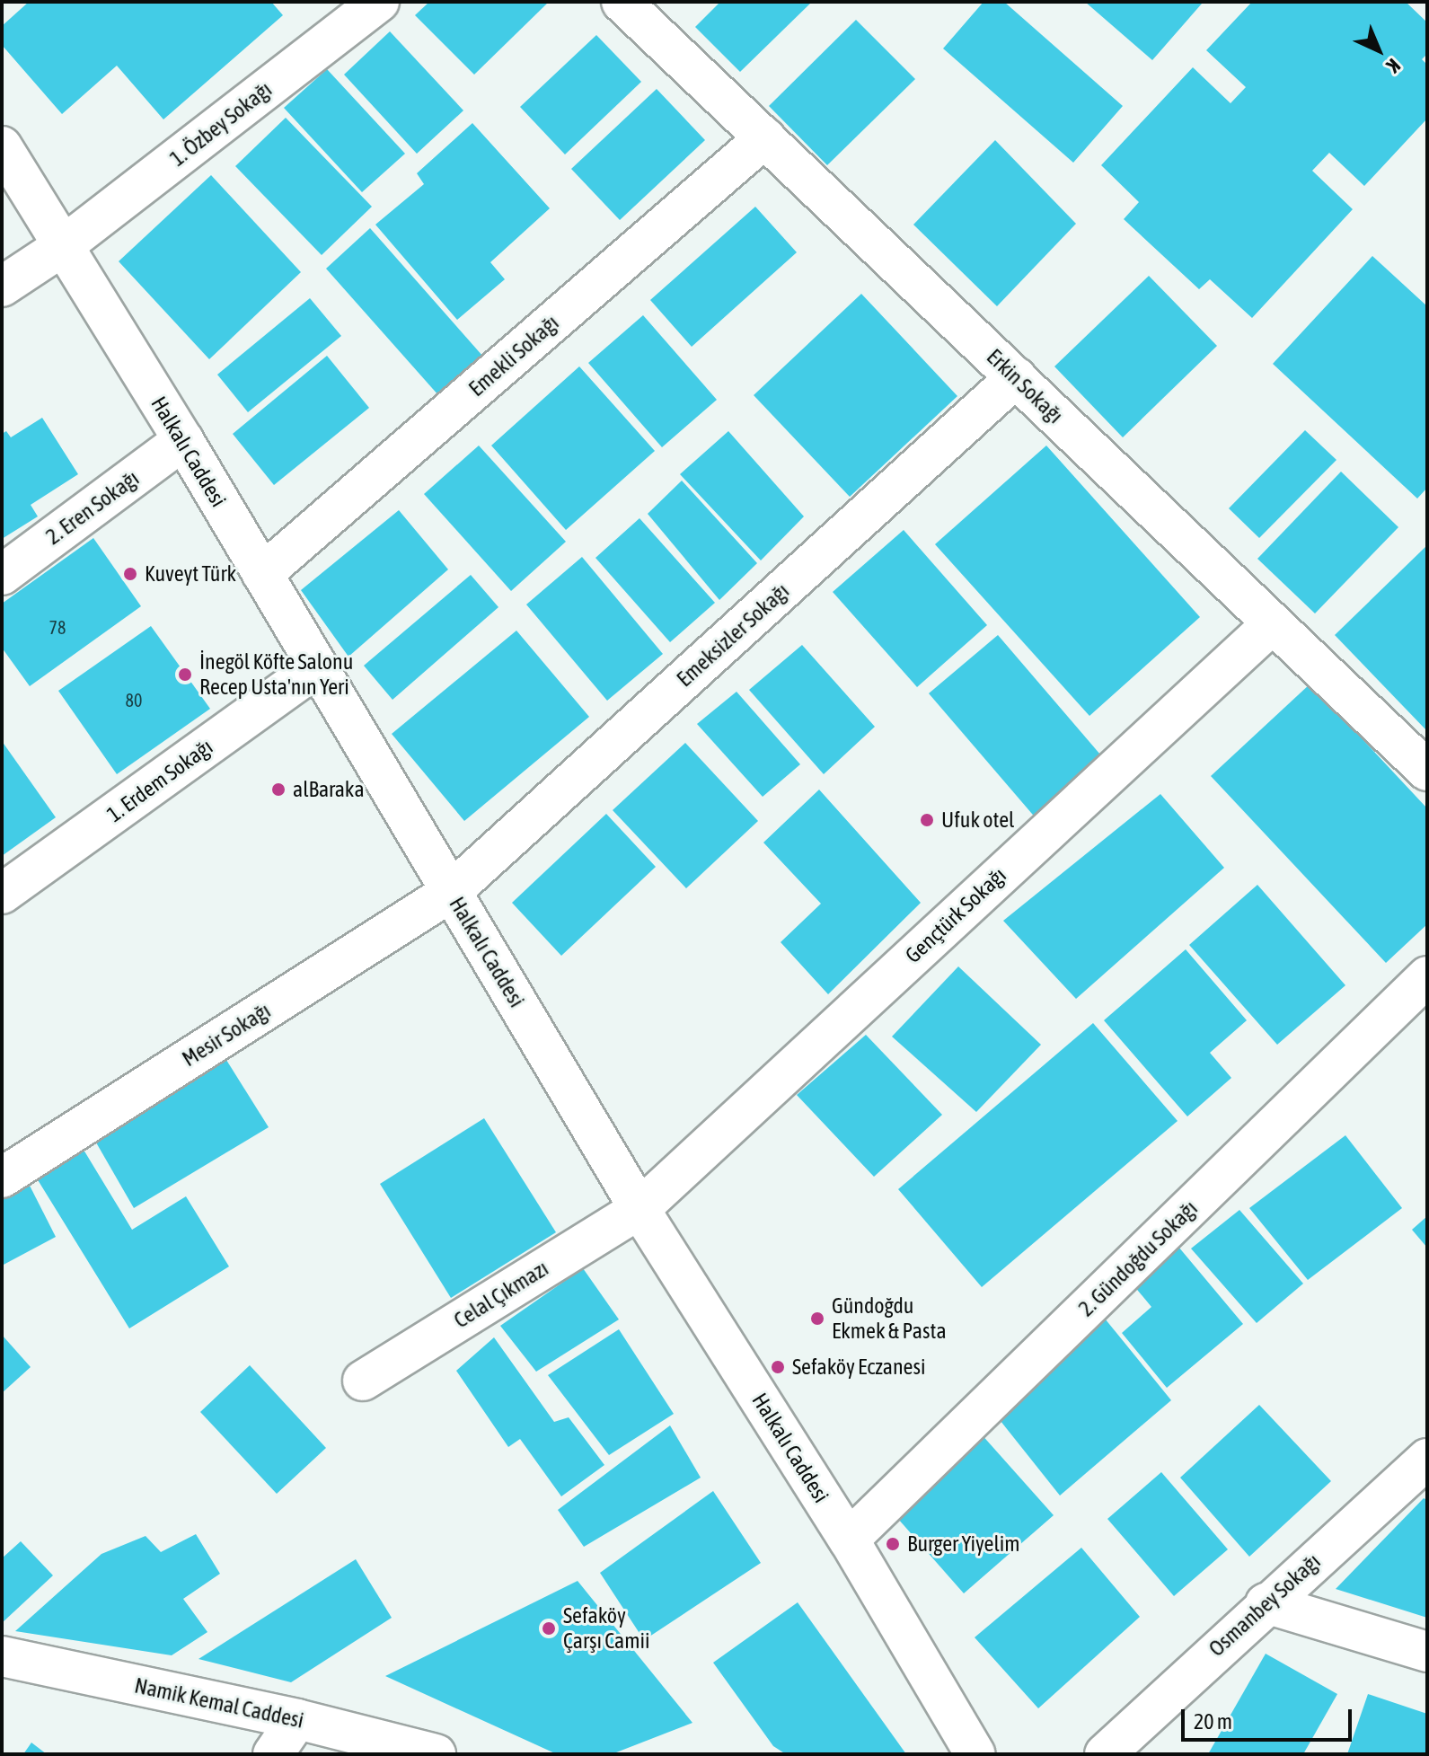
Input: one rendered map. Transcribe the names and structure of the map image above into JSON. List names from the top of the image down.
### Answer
{
  "streets": {
    "street": [
      "1. Özbey Sokağı",
      "Emekli Sokağı",
      "Erkin Sokağı",
      "Halkalı Caddesi",
      "2. Eren Sokağı",
      "Emeksizler Sokağı",
      "1. Erdem Sokağı",
      "Gençtürk Sokağı",
      "Mesir Sokağı",
      "2. Gündoğdu Sokağı",
      "Celal Çıkmazı",
      "Osmanbey Sokağı",
      "Namik Kemal Caddesi"
    ]
  },
  "crossings": [
    ["1. Özbey Sokağı", "Halkalı Caddesi"],
    ["Emekli Sokağı", "Erkin Sokağı"],
    ["Emekli Sokağı", "Halkalı Caddesi"],
    ["Erkin Sokağı", "Emeksizler Sokağı"],
    ["Erkin Sokağı", "Gençtürk Sokağı"],
    ["Halkalı Caddesi", "2. Eren Sokağı"],
    ["Halkalı Caddesi", "Emeksizler Sokağı"],
    ["Halkalı Caddesi", "1. Erdem Sokağı"],
    ["Halkalı Caddesi", "Gençtürk Sokağı"],
    ["Halkalı Caddesi", "Mesir Sokağı"],
    ["Halkalı Caddesi", "2. Gündoğdu Sokağı"],
    ["Halkalı Caddesi", "Celal Çıkmazı"],
    ["Emeksizler Sokağı", "Mesir Sokağı"],
    ["Gençtürk Sokağı", "Celal Çıkmazı"]
  ],
  "places": [
    "Kuveyt Türk",
    "İnegöl Köfte Salonu Recep Usta'nın Yeri",
    "alBaraka",
    "Ufuk otel",
    "Gündoğdu Ekmek & Pasta",
    "Sefaköy Eczanesi",
    "Burger Yiyelim",
    "Sefaköy Çarşı Camii"
  ],
  "house_numbers": ["78", "80"],
  "scale_bar": "20 m",
  "north": "bottom right"
}
